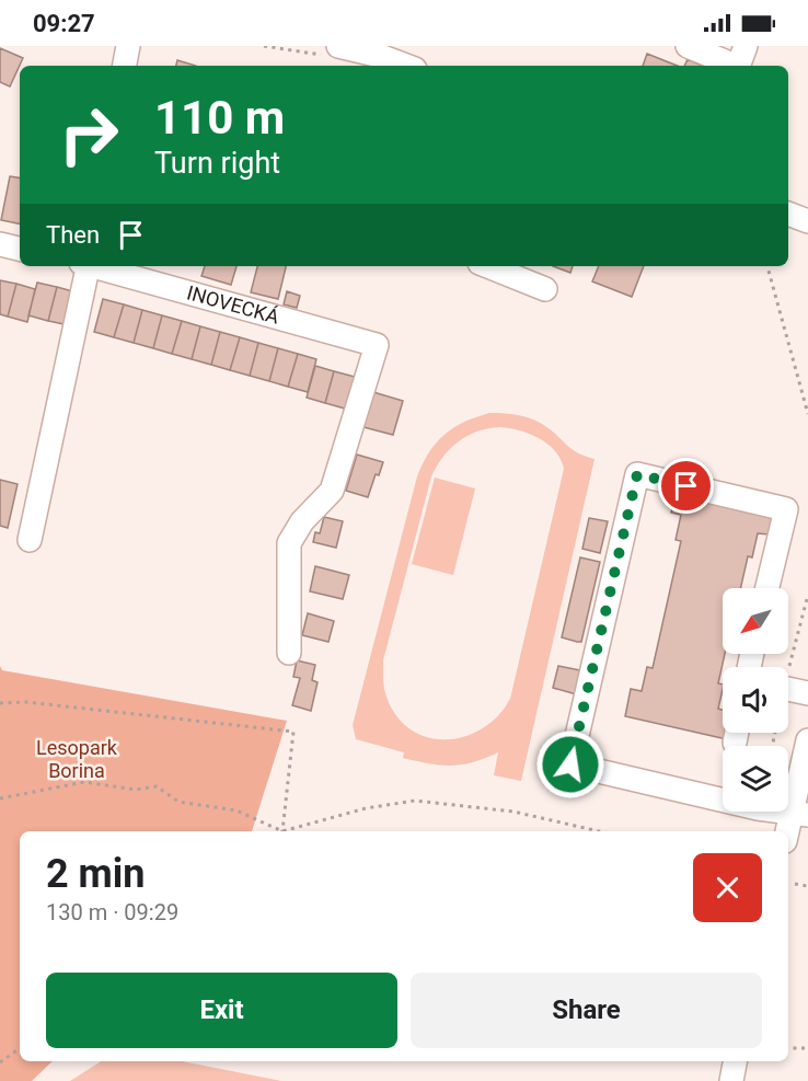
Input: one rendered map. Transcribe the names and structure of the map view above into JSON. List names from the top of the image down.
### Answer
{
  "streets": {
    "street": ["INOVECKÁ"]
  },
  "parks": ["Lesopark Borina"],
  "north": "bottom left",
  "page": {
    "status": "09:27",
    "turn": ["110 m", "Turn right"],
    "then": "Then",
    "heading": ["2 min", "130 m · 09:29"],
    "buttons": ["Exit", "Share"]
  }
}
